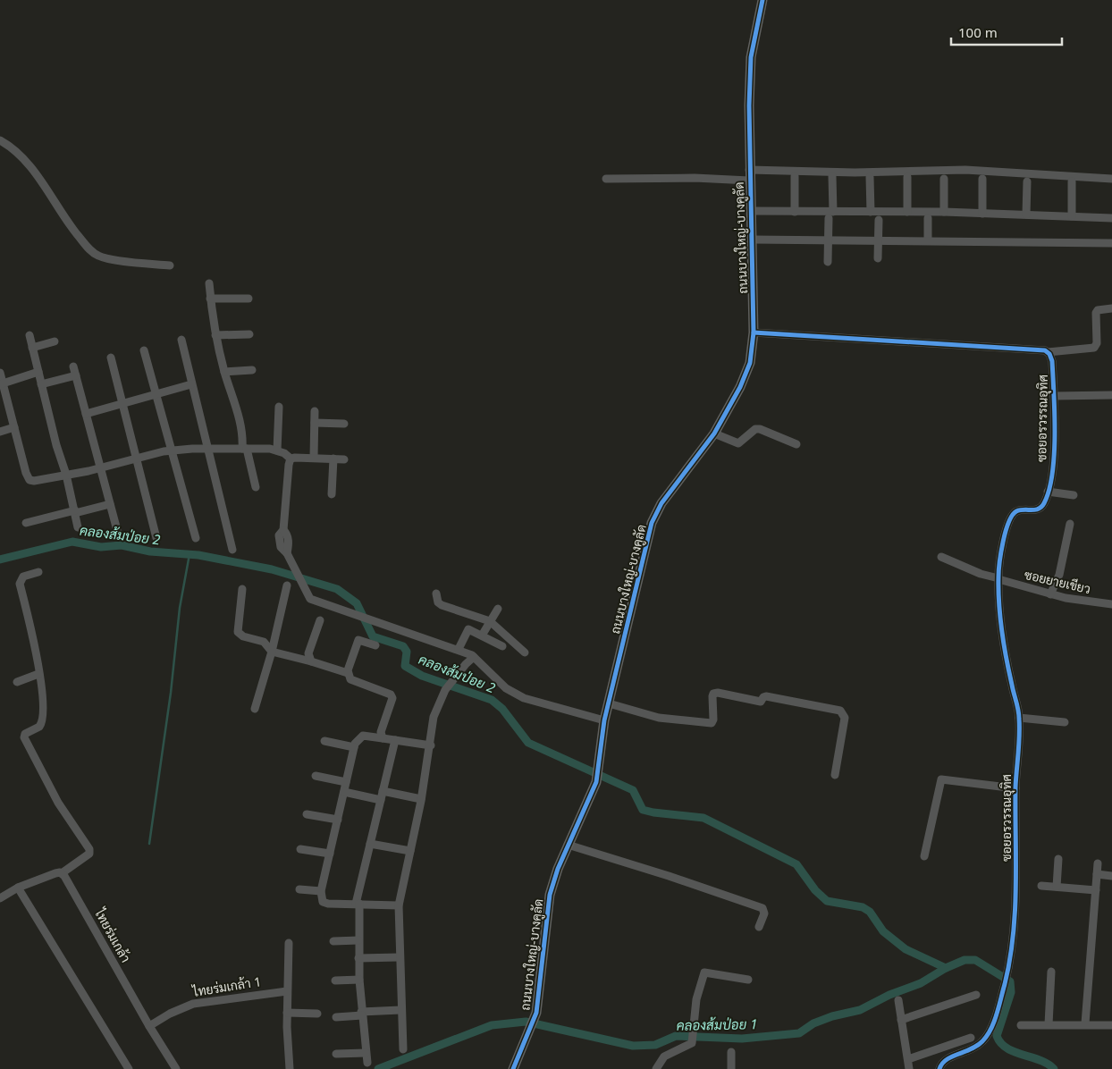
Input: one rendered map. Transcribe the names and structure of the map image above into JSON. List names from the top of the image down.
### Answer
{
  "streets": {
    "street": [
      "ถนนบางใหญ่-บางคูลัด",
      "ซอยอรวรรณอุทิศ",
      "ซอยยายเขียว",
      "ไทยร่มเกล้า",
      "ไทยร่มเกล้า 1"
    ]
  },
  "crossings": [
    ["ซอยอรวรรณอุทิศ", "ซอยยายเขียว"],
    ["ไทยร่มเกล้า", "ไทยร่มเกล้า 1"]
  ],
  "water": ["คลองส้มป่อย 2", "คลองส้มป่อย 1"],
  "scale_bar": "100 m"
}
